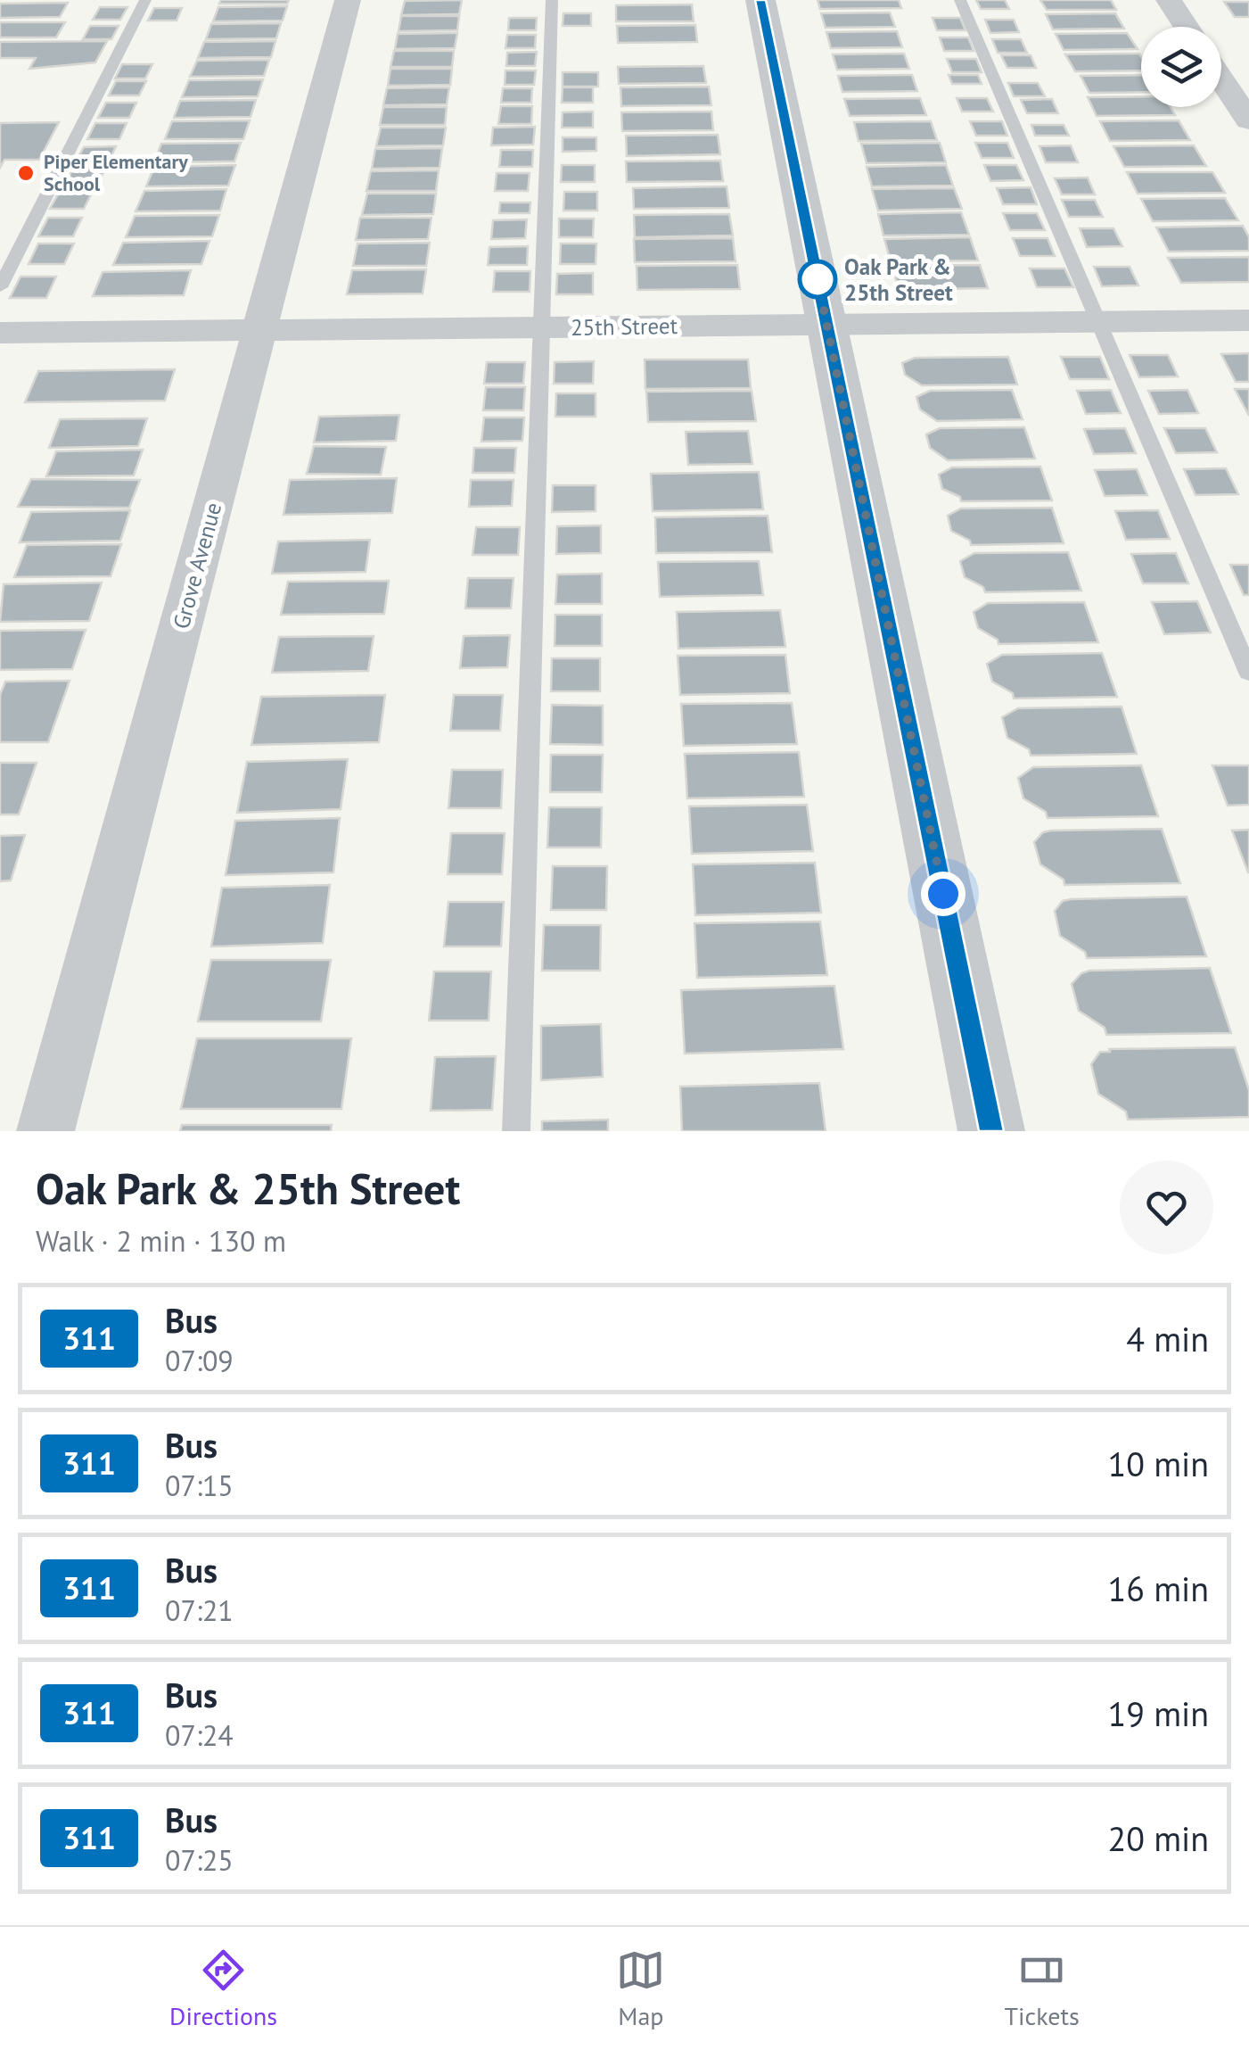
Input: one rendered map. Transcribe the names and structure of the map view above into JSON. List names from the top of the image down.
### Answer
{
  "streets": {
    "street": ["25th Street", "Grove Avenue"]
  },
  "crossings": [
    ["25th Street", "Grove Avenue"]
  ],
  "places": ["Piper Elementary School", "Oak Park & 25th Street"],
  "lines": ["bus line 311"],
  "page": {
    "heading": ["Oak Park & 25th Street", "Walk · 2 min · 130 m"],
    "list": [
      {
        "mark": "311",
        "name": "Bus",
        "note": "07:09",
        "value": "4 min"
      },
      {
        "mark": "311",
        "name": "Bus",
        "note": "07:15",
        "value": "10 min"
      },
      {
        "mark": "311",
        "name": "Bus",
        "note": "07:21",
        "value": "16 min"
      },
      {
        "mark": "311",
        "name": "Bus",
        "note": "07:24",
        "value": "19 min"
      },
      {
        "mark": "311",
        "name": "Bus",
        "note": "07:25",
        "value": "20 min"
      }
    ],
    "tabs": ["Directions", "Map", "Tickets"]
  }
}
